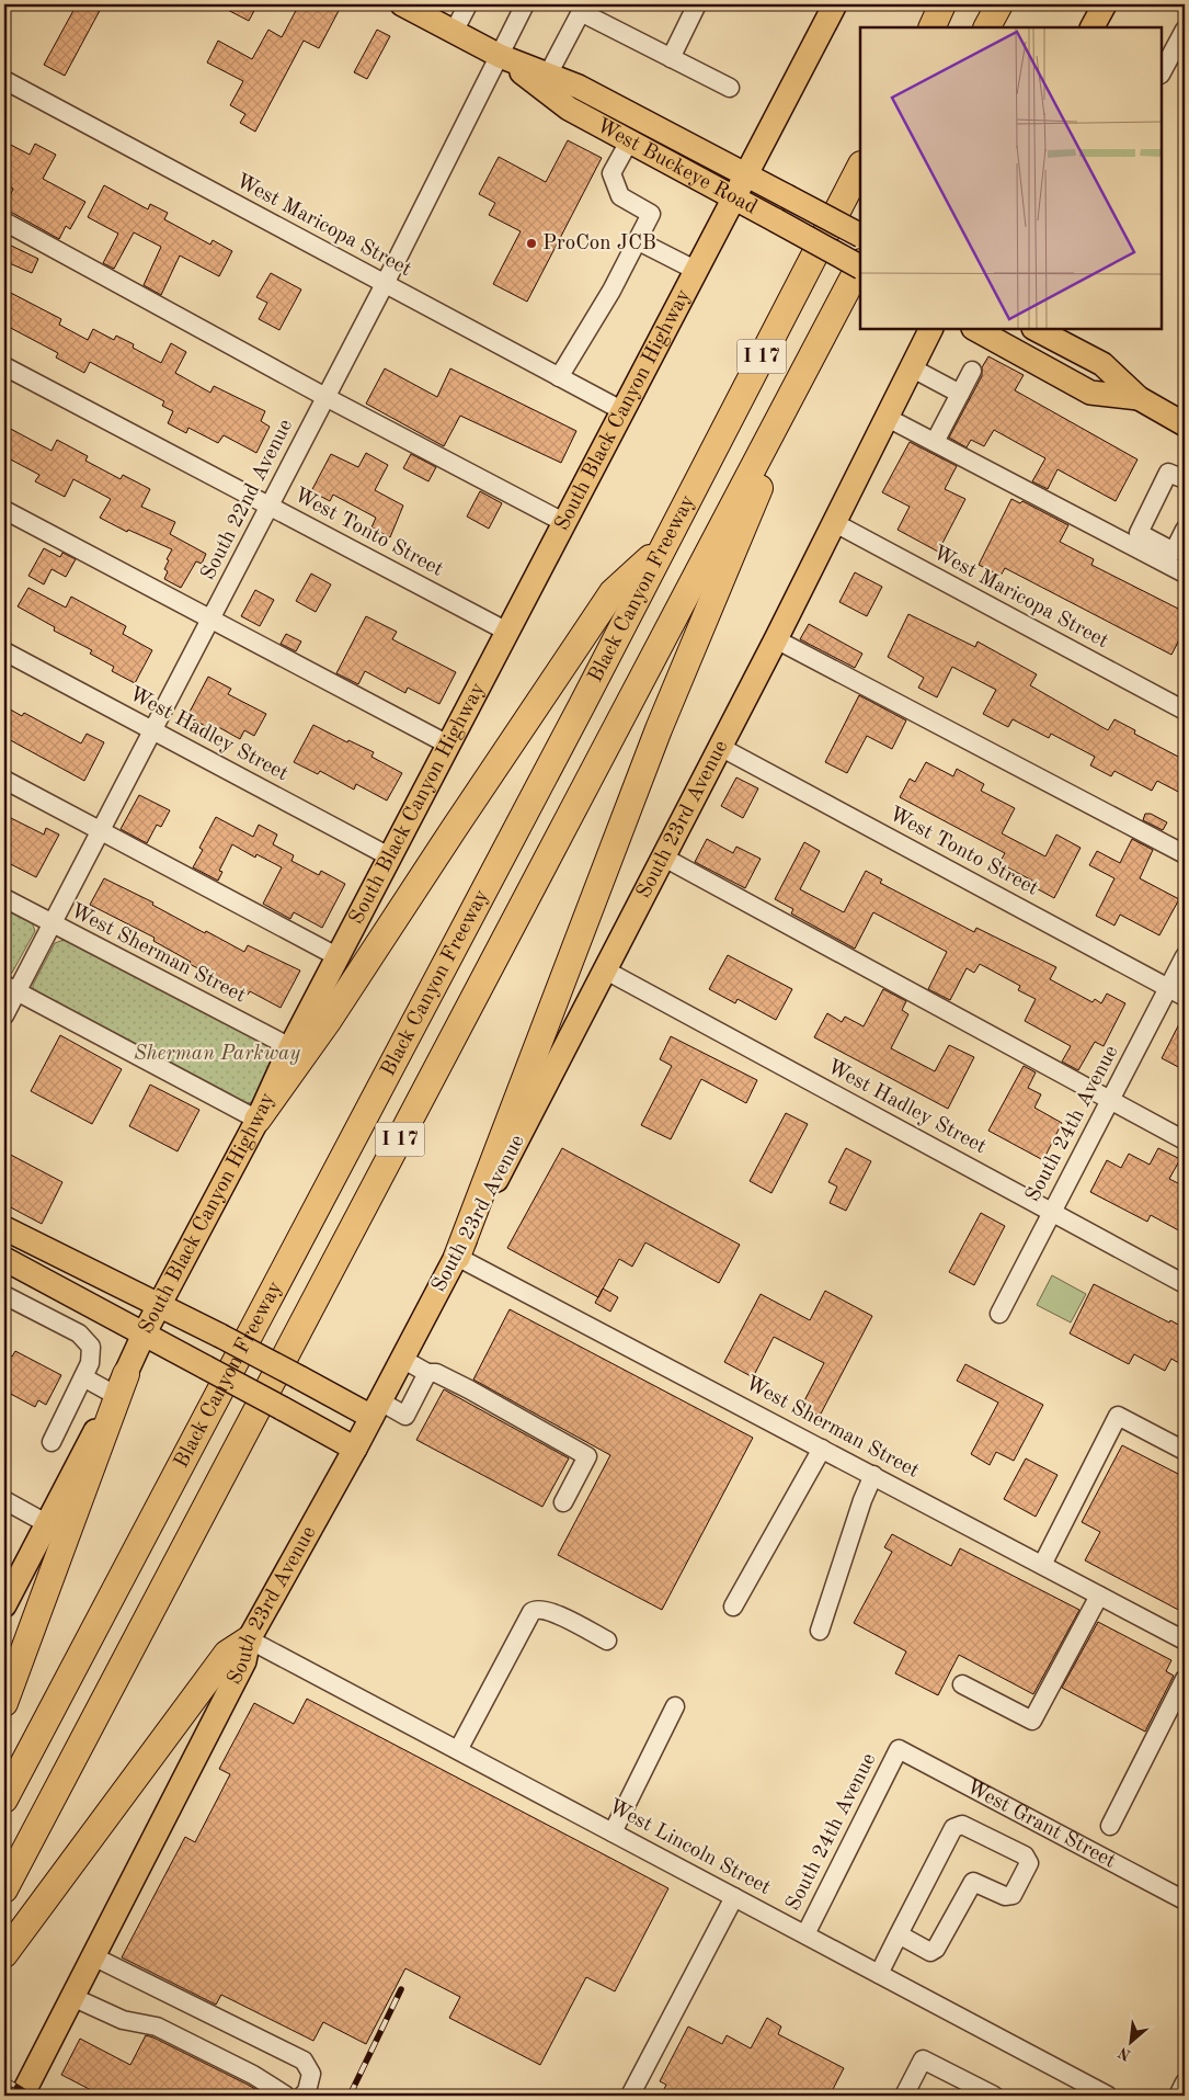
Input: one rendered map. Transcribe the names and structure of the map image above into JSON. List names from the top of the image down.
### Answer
{
  "streets": {
    "highway": ["I 17", "Black Canyon Freeway"],
    "main road": ["West Buckeye Road", "South Black Canyon Highway", "South 23rd Avenue"],
    "street": [
      "West Maricopa Street",
      "South 22nd Avenue",
      "West Tonto Street",
      "West Hadley Street",
      "West Sherman Street",
      "South 24th Avenue",
      "West Grant Street",
      "West Lincoln Street"
    ]
  },
  "crossings": [
    ["West Buckeye Road", "South Black Canyon Highway"],
    ["West Buckeye Road", "South 22nd Avenue"],
    ["West Maricopa Street", "South Black Canyon Highway"],
    ["West Maricopa Street", "South 22nd Avenue"],
    ["West Maricopa Street", "South 23rd Avenue"],
    ["South Black Canyon Highway", "West Tonto Street"],
    ["South Black Canyon Highway", "West Hadley Street"],
    ["South Black Canyon Highway", "West Sherman Street"],
    ["South 22nd Avenue", "West Tonto Street"],
    ["South 22nd Avenue", "West Hadley Street"],
    ["South 22nd Avenue", "West Sherman Street"],
    ["West Tonto Street", "South 23rd Avenue"],
    ["West Tonto Street", "South 24th Avenue"],
    ["West Hadley Street", "South 23rd Avenue"],
    ["West Hadley Street", "South 24th Avenue"],
    ["South 23rd Avenue", "West Sherman Street"],
    ["South 23rd Avenue", "West Lincoln Street"],
    ["South 24th Avenue", "West Grant Street"],
    ["South 24th Avenue", "West Lincoln Street"]
  ],
  "parks": ["Sherman Parkway"],
  "places": ["ProCon JCB"],
  "north": "bottom left"
}
